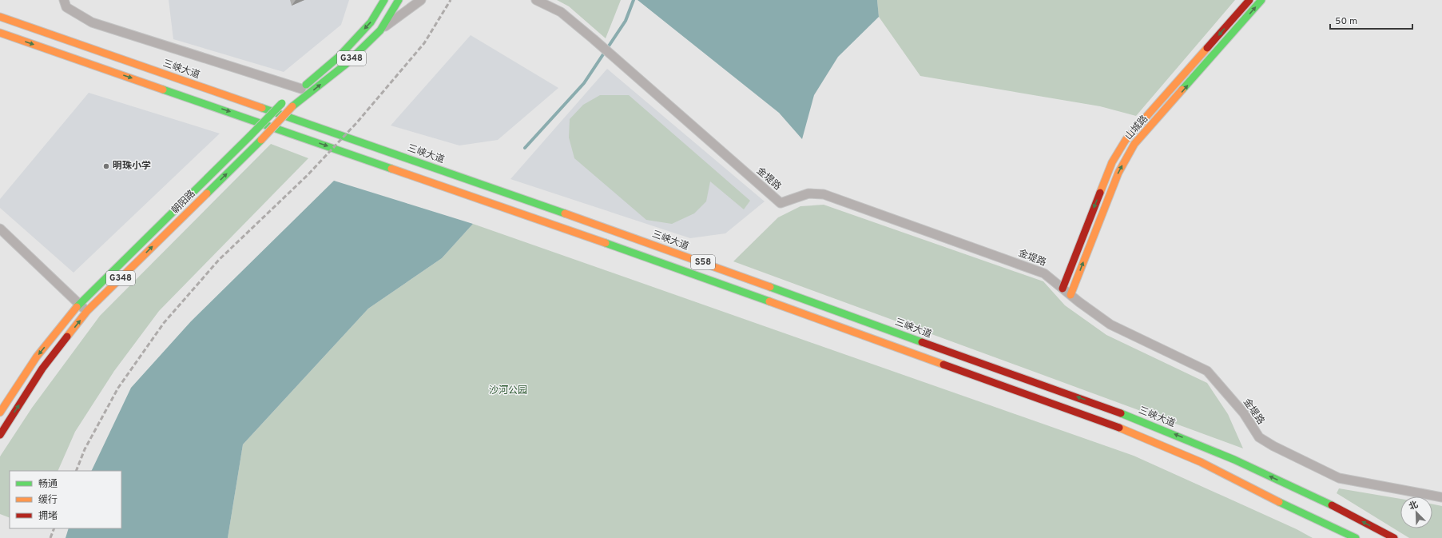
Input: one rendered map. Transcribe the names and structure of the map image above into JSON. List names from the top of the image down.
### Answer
{
  "streets": {
    "main road": [
      "G348",
      "三峡大道",
      "山城路",
      "朝阳路",
      "S58"
    ],
    "street": ["金堤路"]
  },
  "crossings": [
    ["山城路", "金堤路"]
  ],
  "parks": ["沙河公园"],
  "places": ["明珠小学"],
  "legend": ["畅通", "缓行", "拥堵"],
  "scale_bar": "50 m",
  "north": "top left"
}
